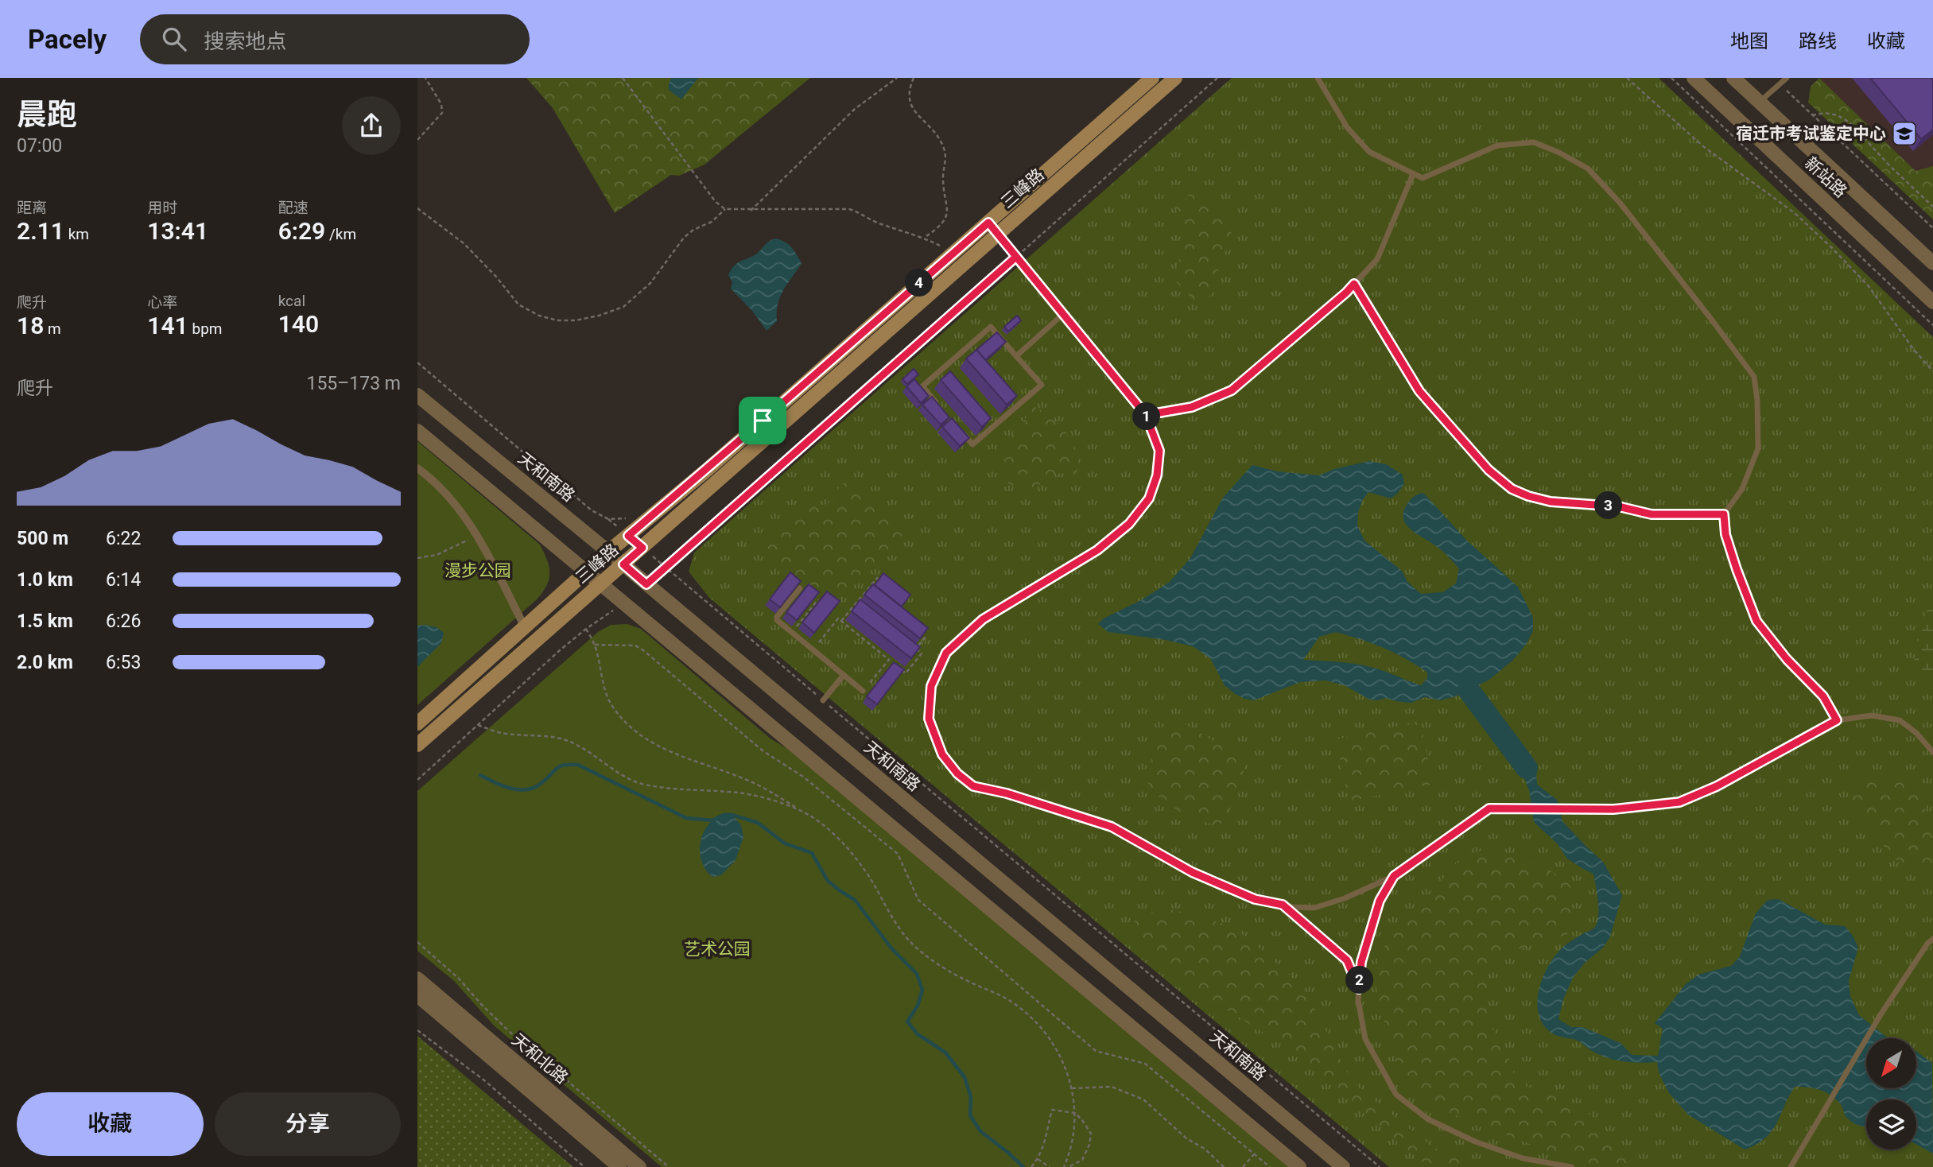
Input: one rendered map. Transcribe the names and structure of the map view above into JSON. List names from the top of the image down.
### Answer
{
  "streets": {
    "main road": ["三峰路"],
    "street": ["新站路", "天和南路", "天和北路"]
  },
  "crossings": [
    ["三峰路", "天和南路"]
  ],
  "parks": ["漫步公园", "艺术公园"],
  "places": {
    "school or university": ["宿迁市考试鉴定中心"]
  },
  "north": "bottom left",
  "page": {
    "header": "Pacely",
    "search": "搜索地点",
    "nav": ["地图", "路线", "收藏"],
    "heading": ["晨跑", "07:00"],
    "stats": [
      ["距离", "2.11 km"],
      ["用时", "13:41"],
      ["配速", "6:29 /km"],
      ["爬升", "18 m"],
      ["心率", "141 bpm"],
      ["kcal", "140"]
    ],
    "pins": [
      "4",
      "1",
      "3",
      "2"
    ],
    "chart": ["爬升", "155–173 m"],
    "list": [
      {
        "name": "500 m",
        "note": "6:22"
      },
      {
        "name": "1.0 km",
        "note": "6:14"
      },
      {
        "name": "1.5 km",
        "note": "6:26"
      },
      {
        "name": "2.0 km",
        "note": "6:53"
      }
    ],
    "buttons": ["收藏", "分享"]
  }
}
